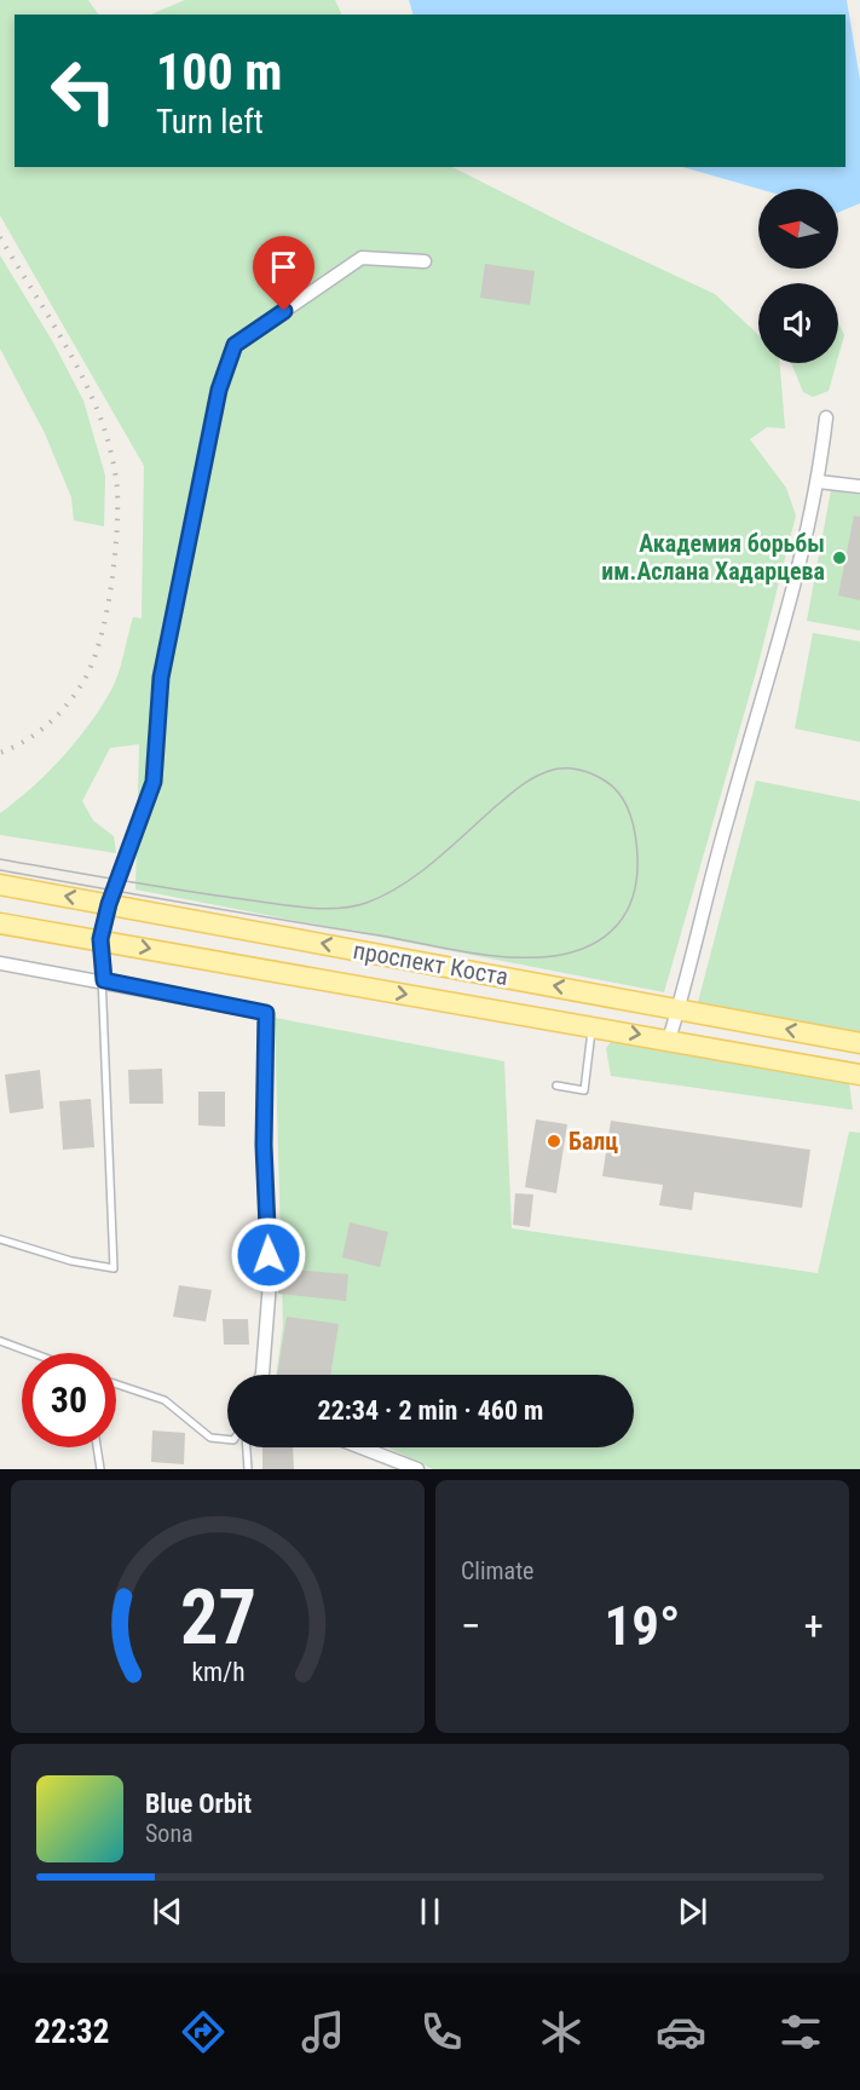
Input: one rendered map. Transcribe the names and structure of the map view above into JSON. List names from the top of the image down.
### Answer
{
  "streets": {
    "main road": ["проспект Коста"]
  },
  "places": ["Академия борьбы им.Аслана Хадарцева", "Балц"],
  "north": "left",
  "page": {
    "turn": ["100 m", "Turn left"],
    "limit": "30",
    "trip": "22:34 · 2 min · 460 m",
    "tile": "Climate",
    "heat": ["−", "19°", "+"],
    "song": ["Blue Orbit", "Sona"],
    "tabs": "22:32",
    "gauge": ["27", "km/h"]
  }
}
